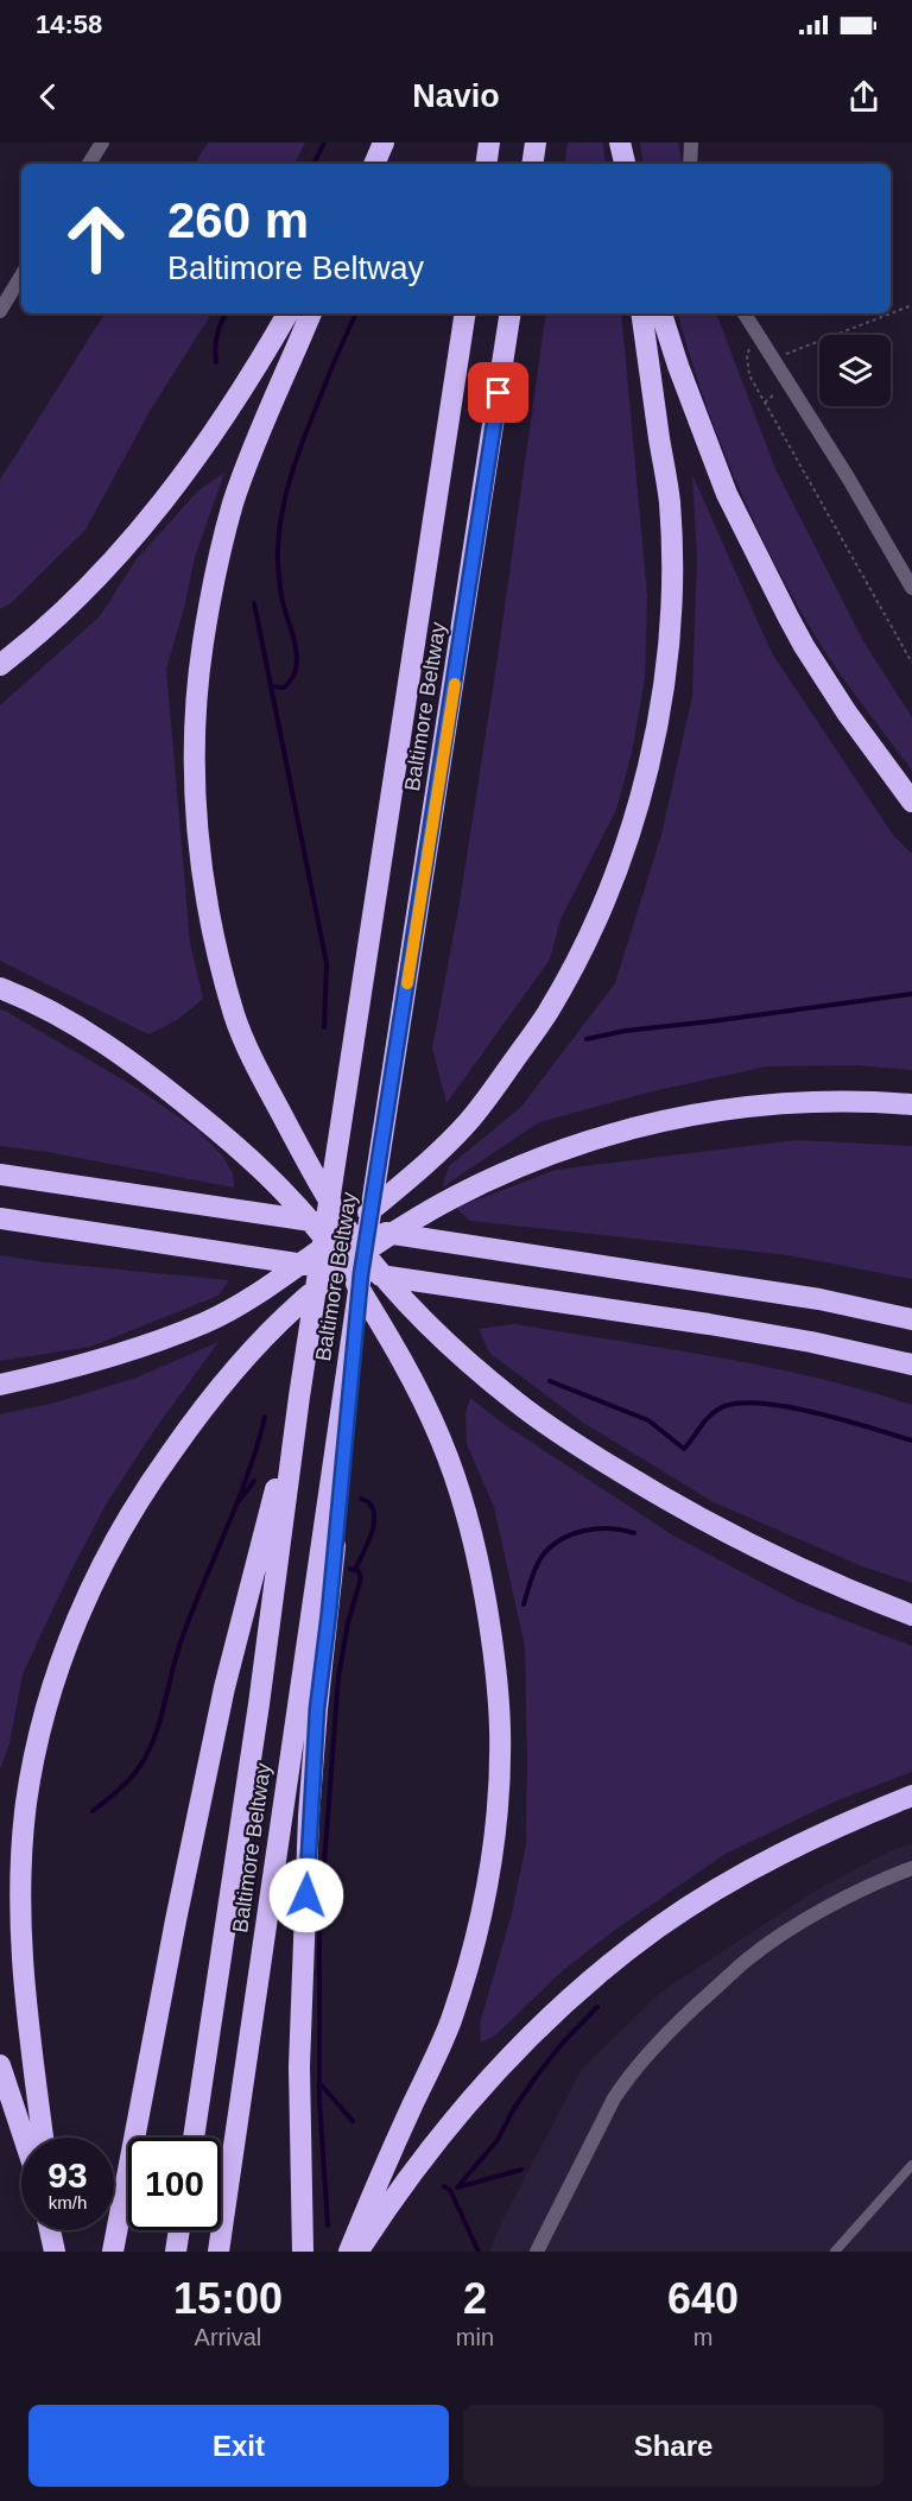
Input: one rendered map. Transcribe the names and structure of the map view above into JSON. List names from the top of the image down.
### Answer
{
  "streets": {
    "highway": ["Baltimore Beltway"]
  },
  "page": {
    "status": "14:58",
    "header": "Navio",
    "turn": ["260 m", "Baltimore Beltway"],
    "speed": "93 km/h",
    "limit": "100",
    "eta": [
      "15:00",
      "Arrival",
      "2",
      "min",
      "640",
      "m"
    ],
    "buttons": ["Exit", "Share"]
  }
}
